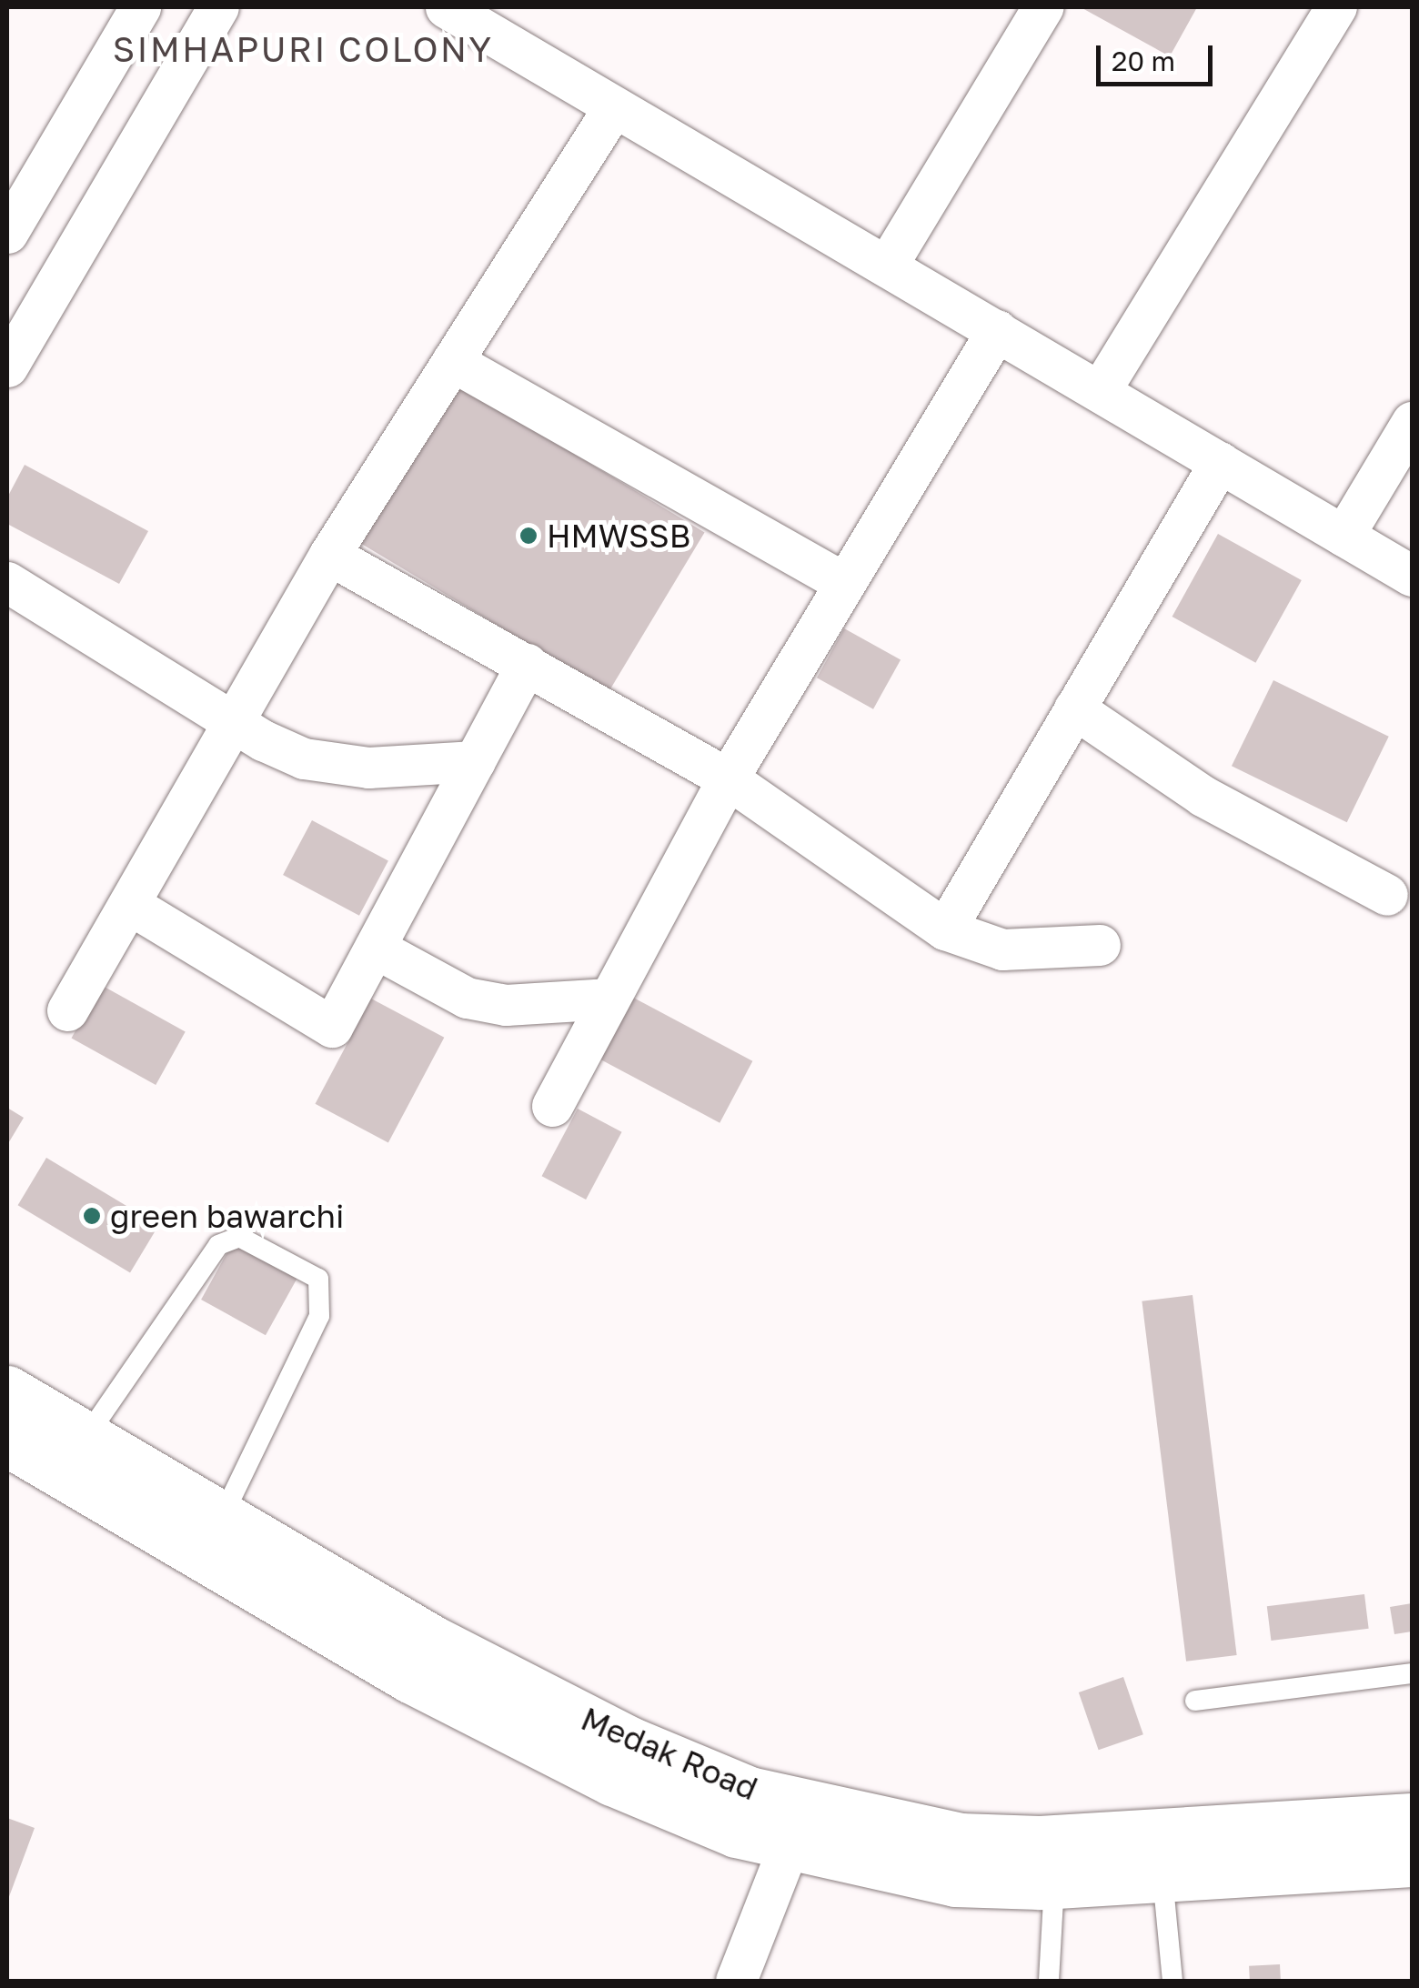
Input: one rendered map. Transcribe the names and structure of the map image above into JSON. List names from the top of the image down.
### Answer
{
  "streets": {
    "main road": ["Medak Road"]
  },
  "districts": ["SIMHAPURI COLONY"],
  "places": ["HMWSSB", "green bawarchi"],
  "scale_bar": "20 m"
}
